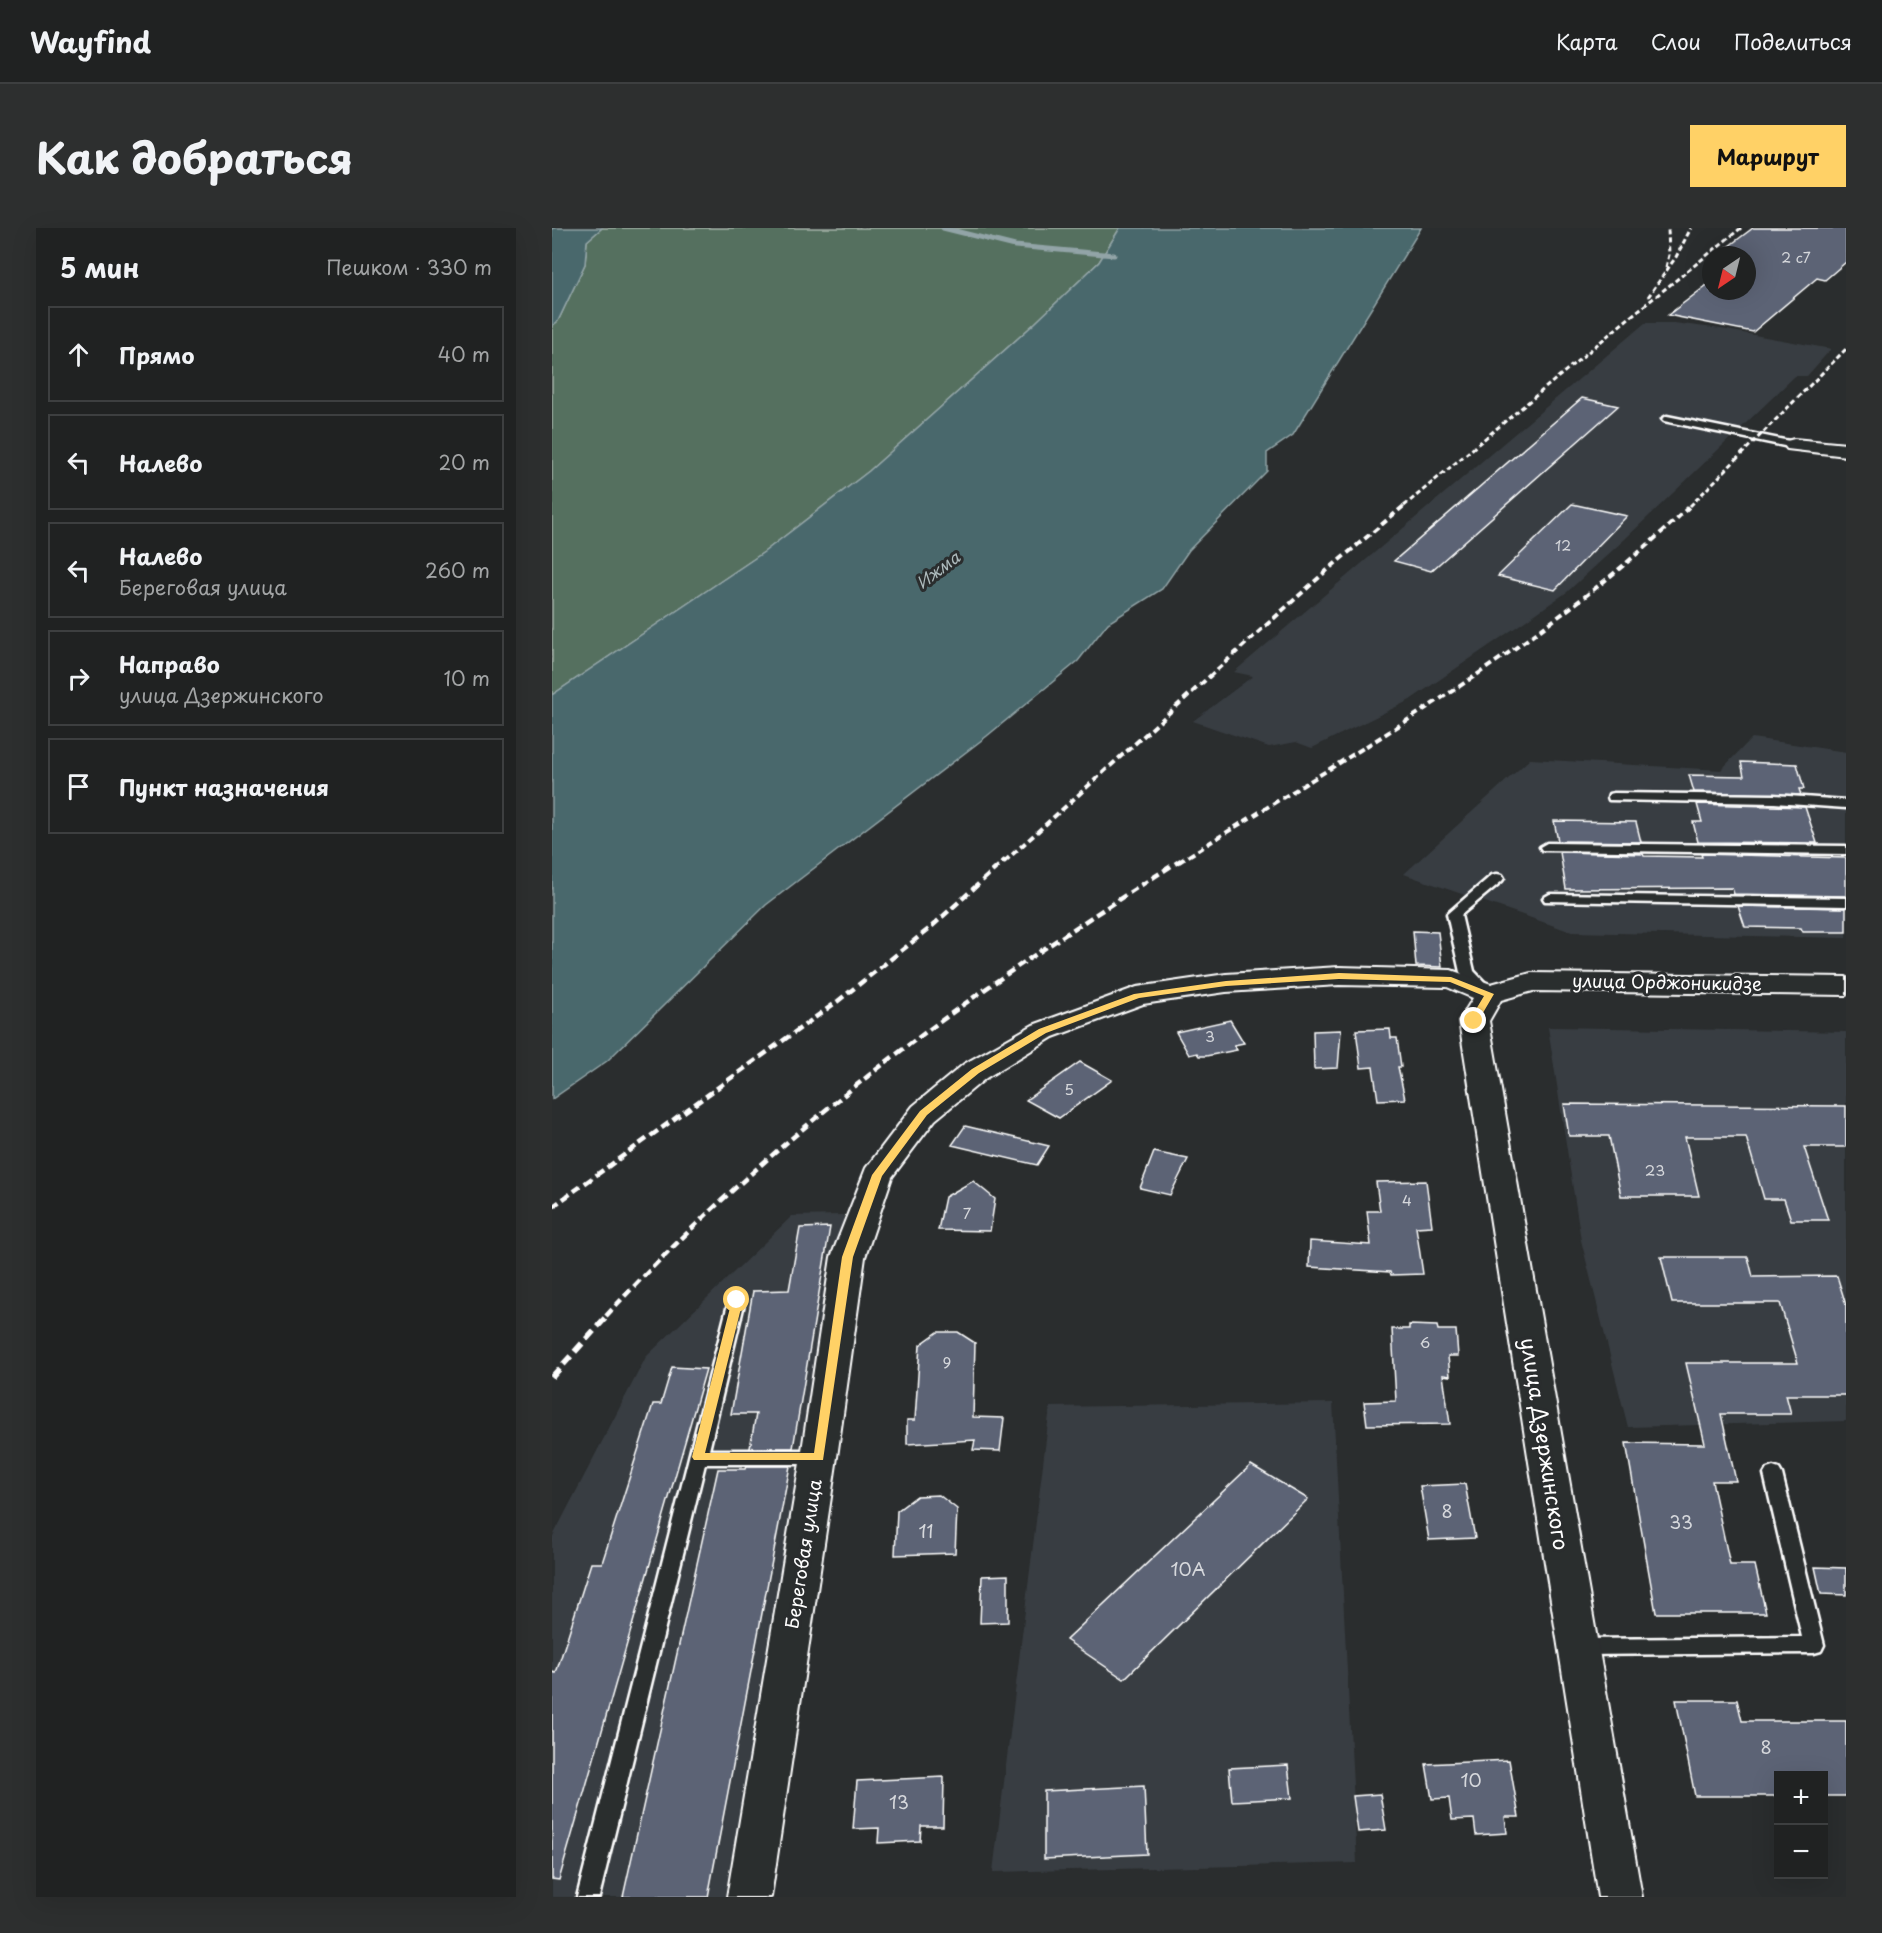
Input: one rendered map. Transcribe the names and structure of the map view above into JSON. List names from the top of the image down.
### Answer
{
  "streets": {
    "street": ["улица Орджоникидзе", "улица Дзержинского", "Береговая улица"]
  },
  "crossings": [
    ["улица Орджоникидзе", "улица Дзержинского"],
    ["улица Орджоникидзе", "Береговая улица"],
    ["улица Дзержинского", "Береговая улица"]
  ],
  "water": ["Ижма"],
  "house_numbers": [
    "2 с7",
    "12",
    "3",
    "5",
    "23",
    "4",
    "7",
    "6",
    "9",
    "8",
    "33",
    "11",
    "10А",
    "8",
    "10",
    "13"
  ],
  "north": "bottom left",
  "page": {
    "header": "Wayfind",
    "nav": ["Карта", "Слои", "Поделиться"],
    "title": "Как добраться",
    "buttons": "Маршрут",
    "heading": ["5 мин", "Пешком · 330 m"],
    "list": [
      ["Прямо", "40 m"],
      ["Налево", "20 m"],
      ["Налево", "Береговая улица", "260 m"],
      ["Направо", "улица Дзержинского", "10 m"],
      "Пункт назначения"
    ],
    "map_buttons": ["+", "−"]
  }
}
